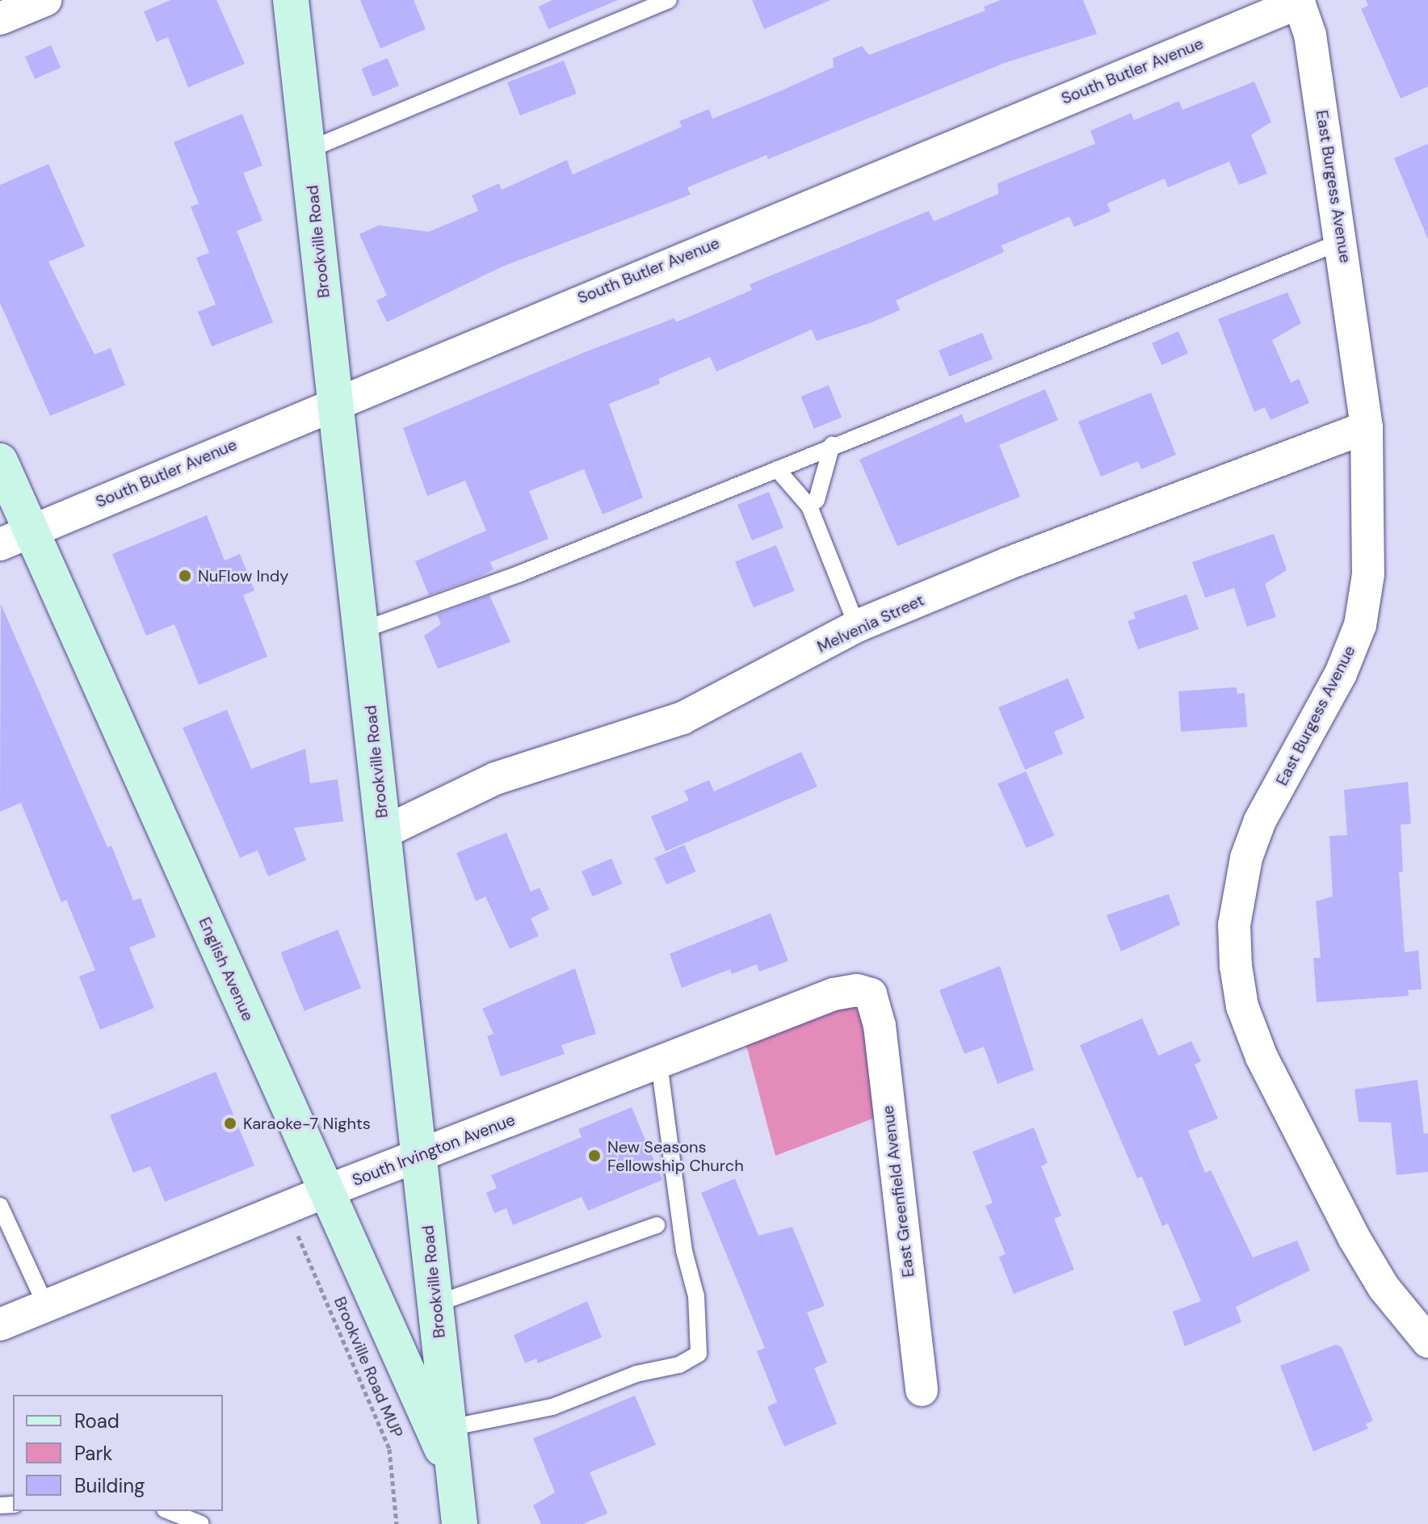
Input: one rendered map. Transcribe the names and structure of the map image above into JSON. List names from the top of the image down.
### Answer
{
  "streets": {
    "street": [
      "South Butler Avenue",
      "East Burgess Avenue",
      "Brookville Road",
      "Melvenia Street",
      "English Avenue",
      "South Irvington Avenue",
      "East Greenfield Avenue"
    ],
    "path": ["Brookville Road MUP"]
  },
  "crossings": [
    ["South Butler Avenue", "East Burgess Avenue"],
    ["South Butler Avenue", "Brookville Road"],
    ["South Butler Avenue", "English Avenue"],
    ["East Burgess Avenue", "Melvenia Street"],
    ["Brookville Road", "Melvenia Street"],
    ["Brookville Road", "English Avenue"],
    ["Brookville Road", "South Irvington Avenue"],
    ["English Avenue", "South Irvington Avenue"],
    ["South Irvington Avenue", "East Greenfield Avenue"]
  ],
  "places": ["NuFlow Indy", "Karaoke-7 Nights", "New Seasons Fellowship Church"],
  "legend": ["Road", "Park", "Building"]
}
